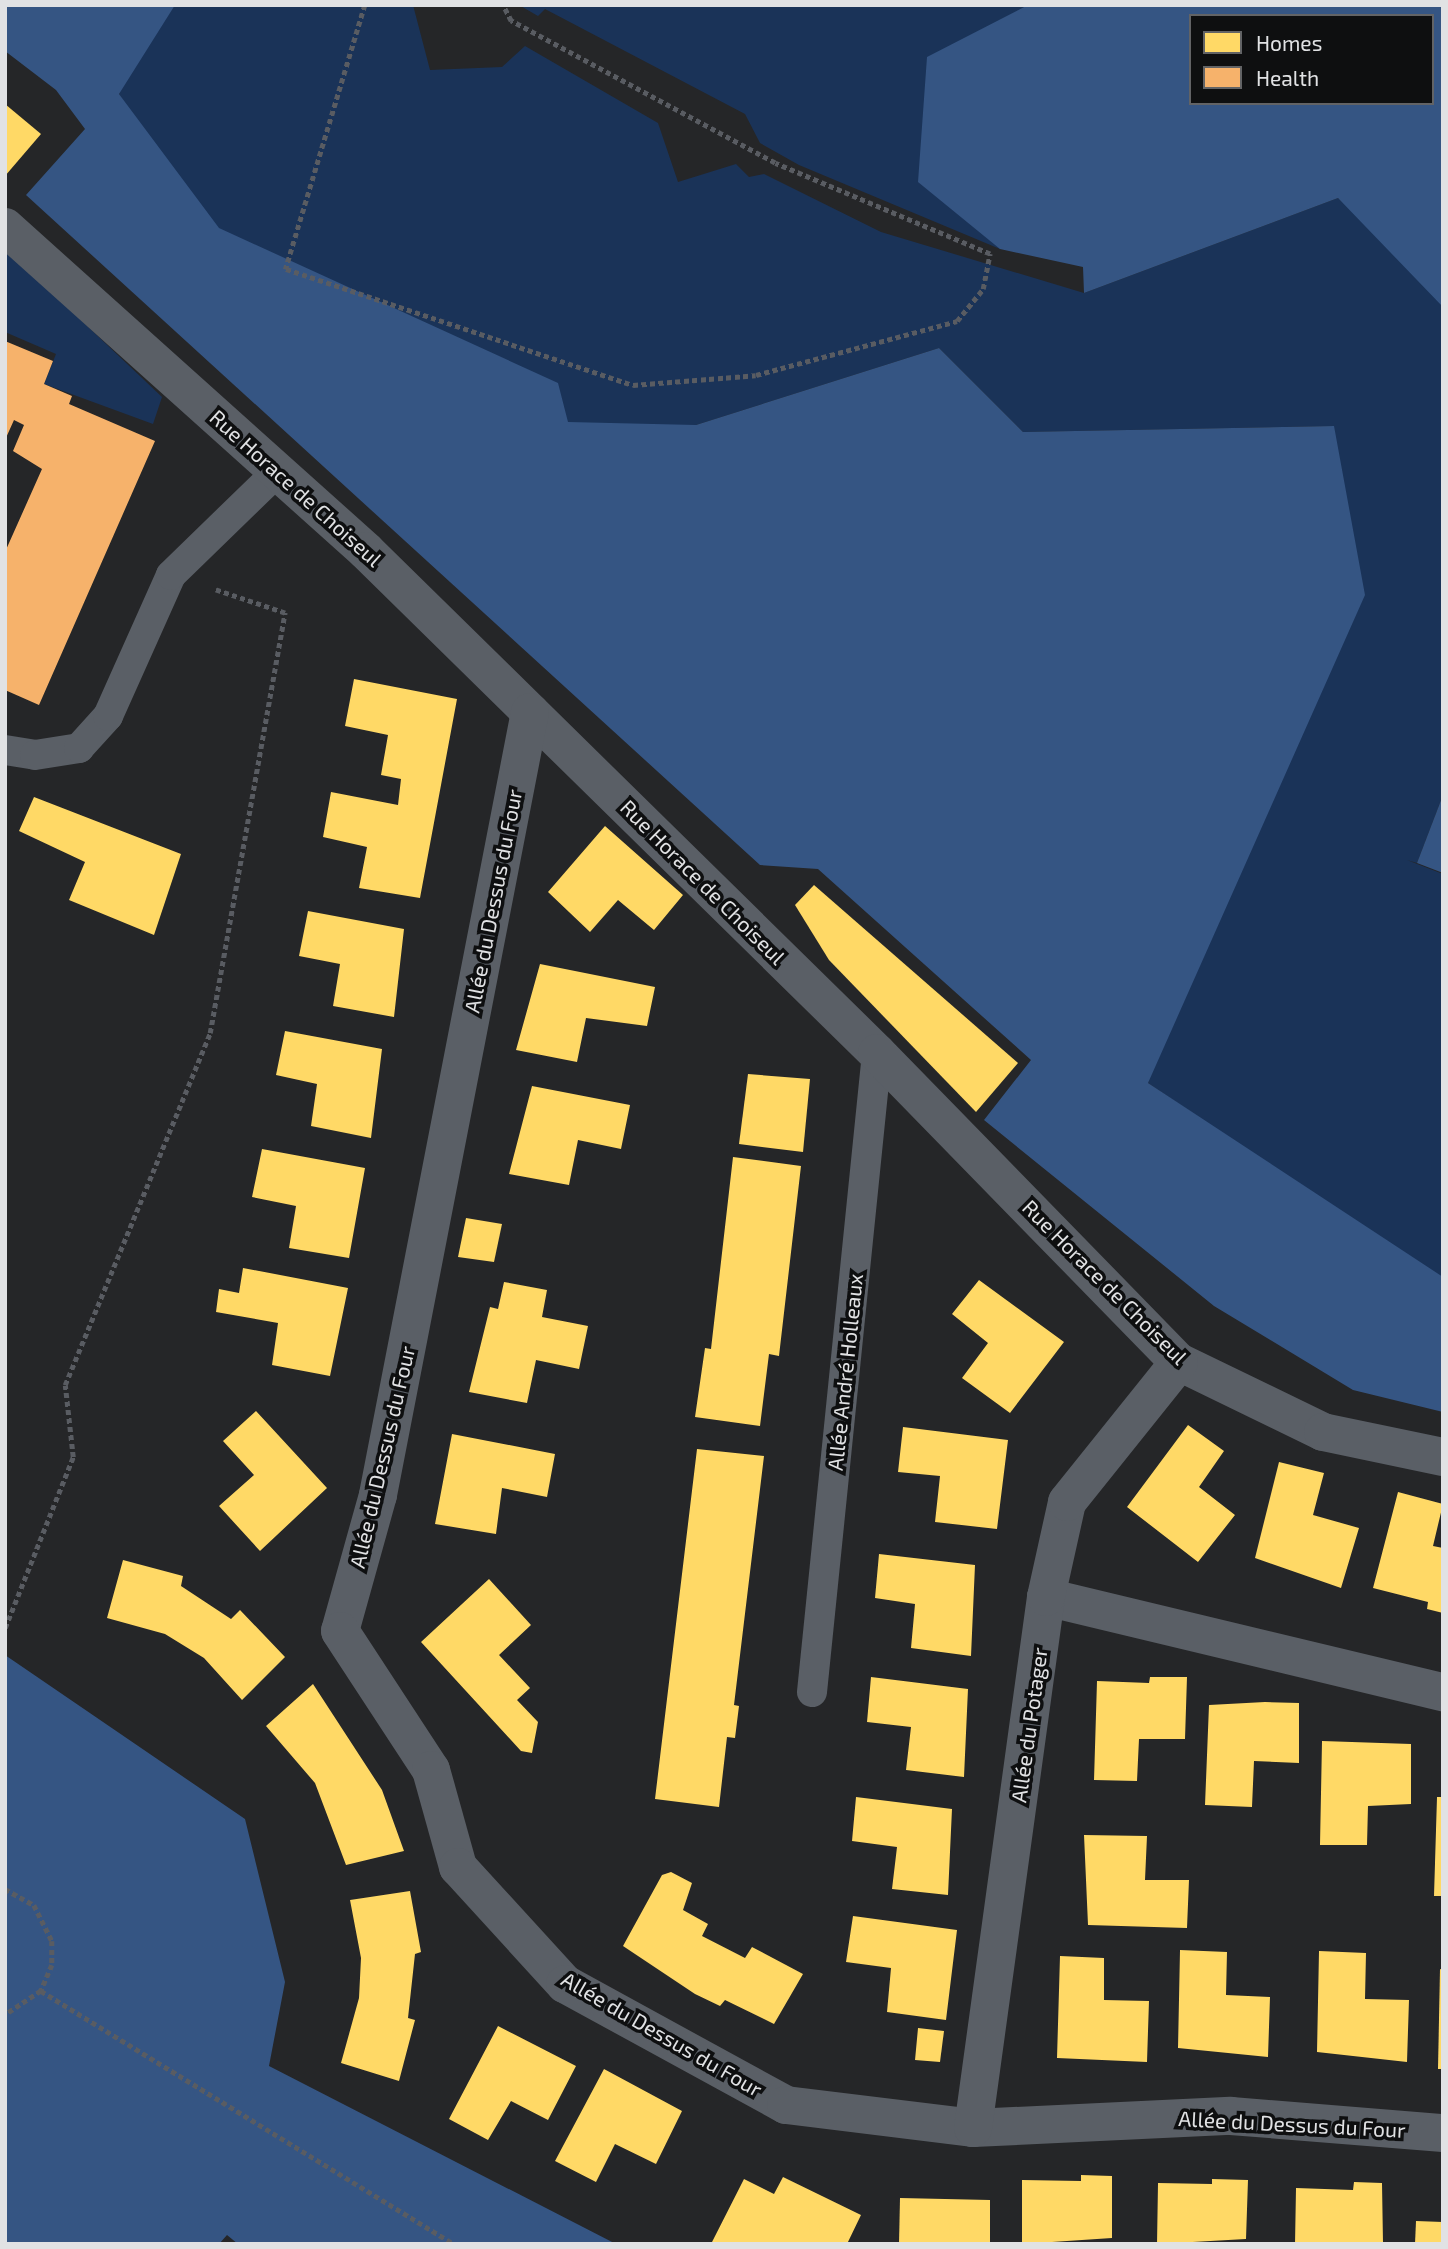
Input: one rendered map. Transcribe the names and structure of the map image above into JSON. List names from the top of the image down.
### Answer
{
  "streets": {
    "street": ["Rue Horace de Choiseul", "Allée du Dessus du Four", "Allée du Potager"],
    "lane": ["Allée André Holleaux"]
  },
  "crossings": [
    ["Rue Horace de Choiseul", "Allée du Dessus du Four"],
    ["Rue Horace de Choiseul", "Allée André Holleaux"],
    ["Rue Horace de Choiseul", "Allée du Potager"],
    ["Allée du Dessus du Four", "Allée du Potager"]
  ],
  "legend": ["Homes", "Health"]
}
